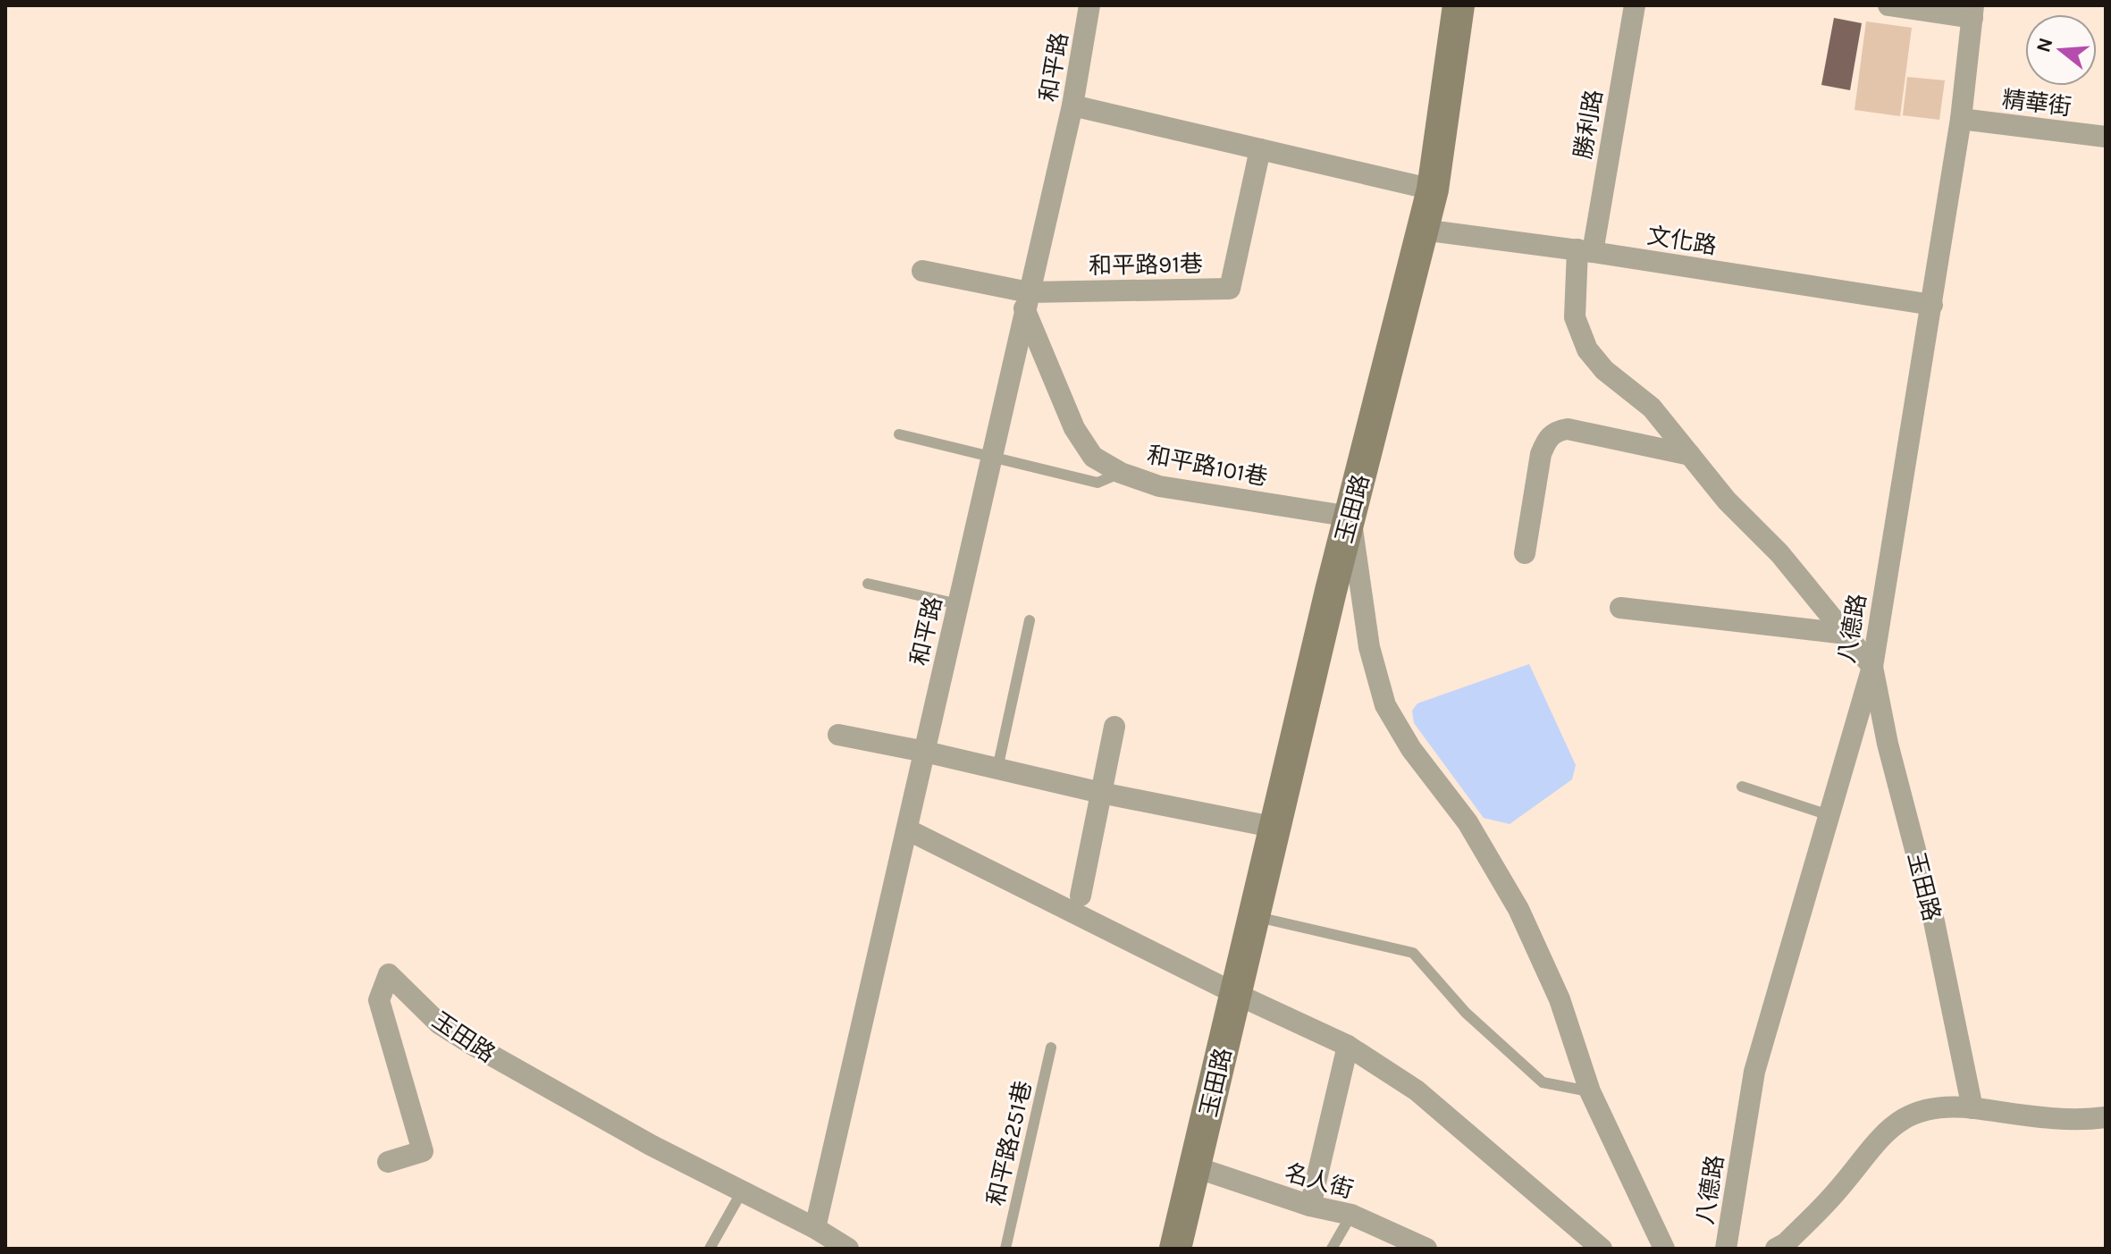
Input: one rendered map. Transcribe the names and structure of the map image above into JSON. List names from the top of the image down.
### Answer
{
  "streets": {
    "street": [
      "和平路",
      "精華街",
      "勝利路",
      "文化路",
      "和平路91巷",
      "和平路101巷",
      "玉田路",
      "八德路",
      "名人街"
    ],
    "lane": ["和平路251巷"]
  },
  "crossings": [
    ["和平路", "和平路91巷"],
    ["和平路", "和平路101巷"],
    ["和平路", "玉田路"],
    ["精華街", "八德路"],
    ["勝利路", "文化路"],
    ["勝利路", "玉田路"],
    ["勝利路", "八德路"],
    ["文化路", "玉田路"],
    ["文化路", "八德路"],
    ["和平路91巷", "和平路101巷"],
    ["和平路101巷", "玉田路"],
    ["玉田路", "八德路"],
    ["玉田路", "名人街"]
  ],
  "north": "left"
}
